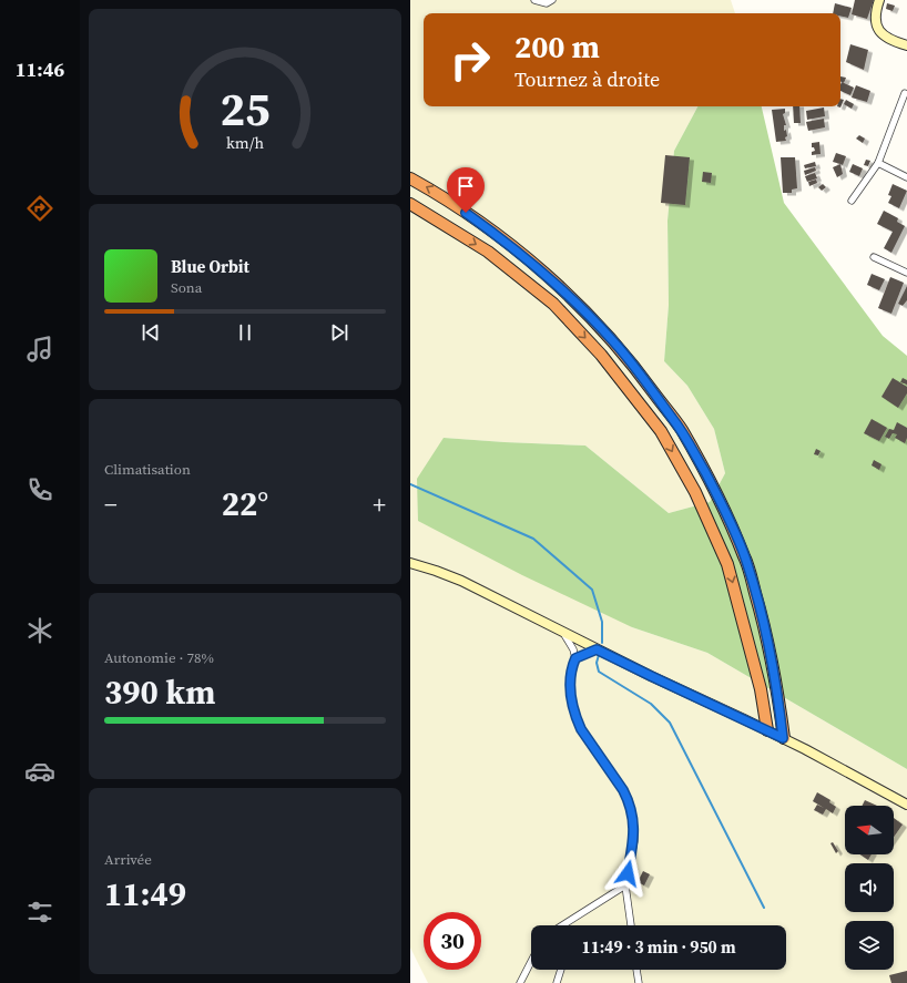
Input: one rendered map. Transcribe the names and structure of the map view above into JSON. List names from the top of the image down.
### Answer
{
  "north": "left",
  "page": {
    "tabs": "11:46",
    "turn": ["200 m", "Tournez à droite"],
    "song": ["Blue Orbit", "Sona"],
    "tile": [
      "Climatisation",
      ["Autonomie · 78%", "390 km"],
      ["Arrivée", "11:49"]
    ],
    "heat": ["−", "22°", "+"],
    "limit": "30",
    "trip": "11:49 · 3 min · 950 m",
    "gauge": ["25", "km/h"]
  }
}
